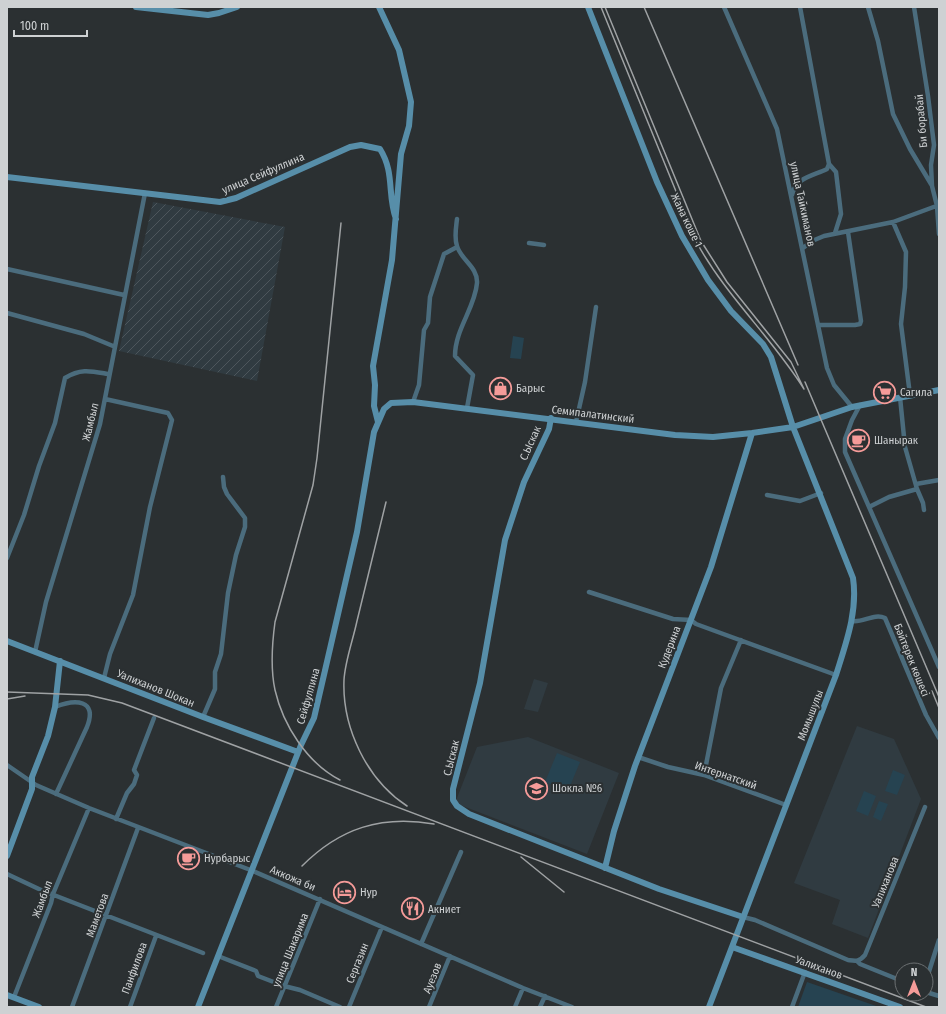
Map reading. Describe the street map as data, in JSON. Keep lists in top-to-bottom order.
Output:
{
  "streets": {
    "street": [
      "Би борабай",
      "улица Сейфуллина",
      "улица Тайкиманов",
      "Жана коше 1",
      "Семипалатинский",
      "Жамбыл",
      "С.Ыскак",
      "Кудерина",
      "Бәйтерек көшесі",
      "Уалиханов Шокан",
      "Сейфуллина",
      "Момышулы",
      "Интернатский",
      "Аккожа би",
      "Уалиханова",
      "Маметова",
      "улица Шакарима",
      "Сергазин",
      "Уалиханов",
      "Панфилова",
      "Ауезов"
    ]
  },
  "crossings": [
    ["улица Сейфуллина", "Жамбыл"],
    ["улица Сейфуллина", "Сейфуллина"],
    ["улица Тайкиманов", "Семипалатинский"],
    ["Жана коше 1", "Семипалатинский"],
    ["Жана коше 1", "Момышулы"],
    ["Семипалатинский", "С.Ыскак"],
    ["Семипалатинский", "Кудерина"],
    ["Семипалатинский", "Сейфуллина"],
    ["Семипалатинский", "Момышулы"],
    ["Жамбыл", "Уалиханов Шокан"],
    ["Жамбыл", "Аккожа би"],
    ["С.Ыскак", "Кудерина"],
    ["С.Ыскак", "Момышулы"],
    ["Кудерина", "Интернатский"],
    ["Бәйтерек көшесі", "Момышулы"],
    ["Уалиханов Шокан", "Сейфуллина"],
    ["Сейфуллина", "Аккожа би"],
    ["Момышулы", "Интернатский"],
    ["Момышулы", "Уалиханов"],
    ["Аккожа би", "Маметова"],
    ["Аккожа би", "улица Шакарима"],
    ["Аккожа би", "Сергазин"],
    ["Аккожа би", "Ауезов"]
  ],
  "places": {
    "shop": ["Барыс"],
    "supermarket": ["Сагила"],
    "cafe": ["Шанырак", "Нурбарыс"],
    "school or university": ["Шокла №6"],
    "hotel": ["Нур"],
    "restaurant": ["Акниет"]
  },
  "scale_bar": "100 m",
  "north": "top"
}
